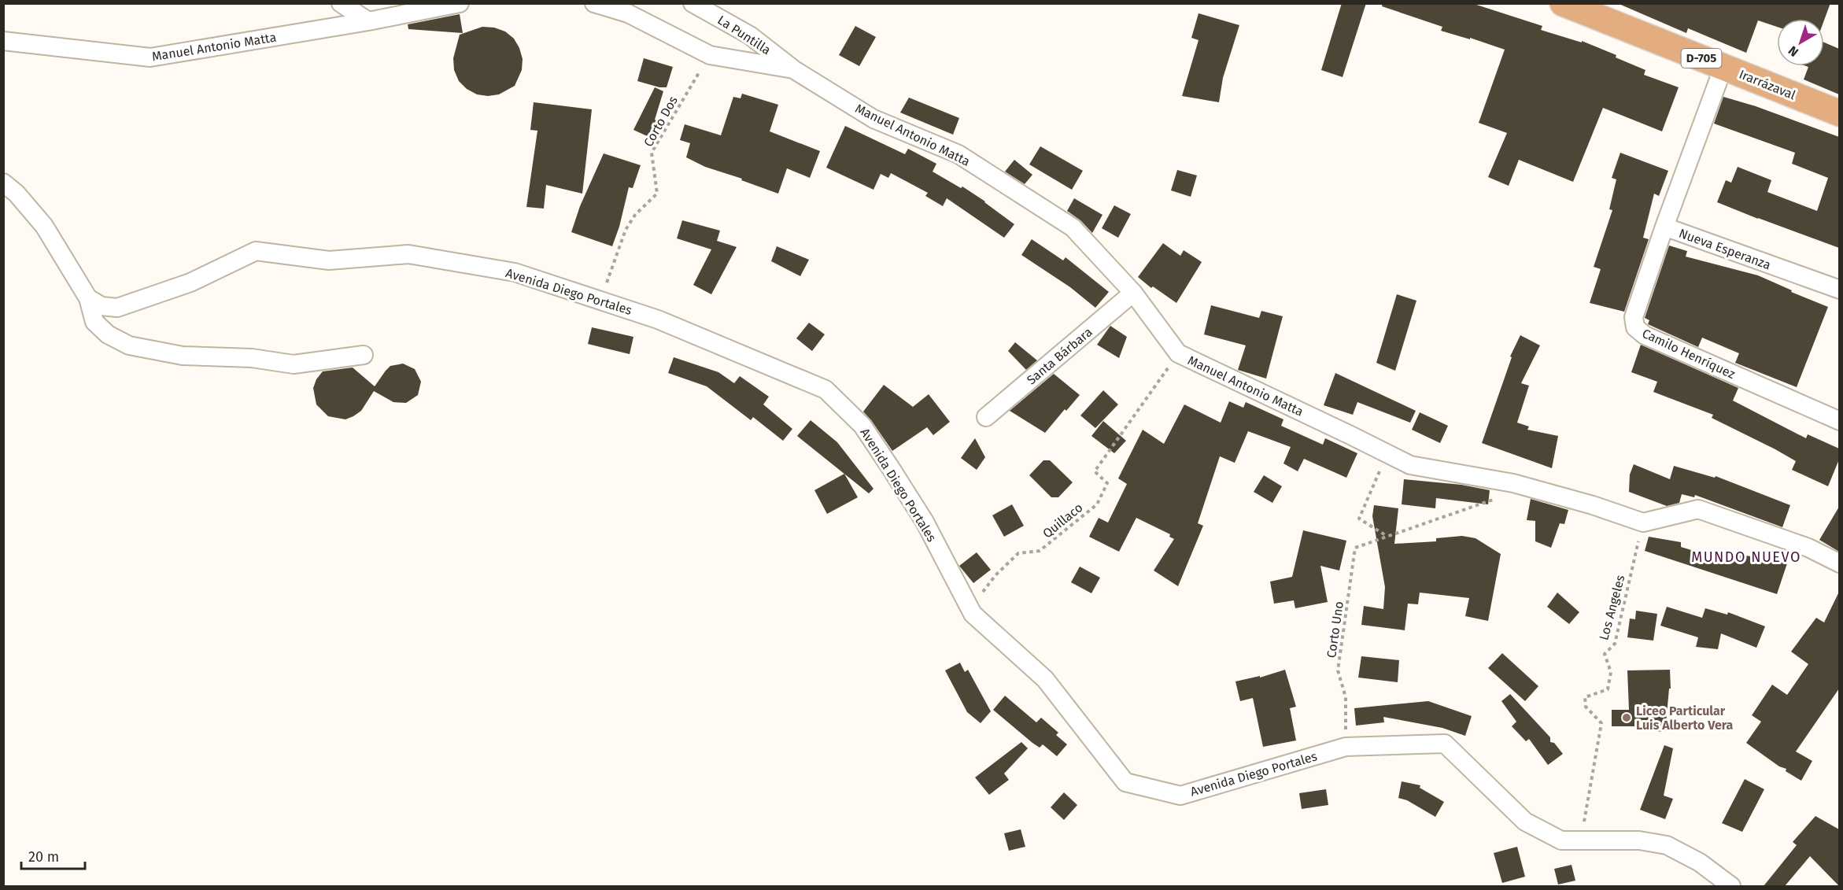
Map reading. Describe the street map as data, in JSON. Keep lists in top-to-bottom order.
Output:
{
  "streets": {
    "main road": ["D-705", "Irarrázaval"],
    "street": [
      "La Puntilla",
      "Manuel Antonio Matta",
      "Nueva Esperanza",
      "Avenida Diego Portales",
      "Camilo Henríquez",
      "Santa Bárbara"
    ],
    "path": [
      "Corto Dos",
      "Quillaco",
      "Los Angeles",
      "Corto Uno"
    ]
  },
  "crossings": [
    ["La Puntilla", "Manuel Antonio Matta"],
    ["Manuel Antonio Matta", "Corto Dos"],
    ["Manuel Antonio Matta", "Santa Bárbara"],
    ["Manuel Antonio Matta", "Quillaco"],
    ["Manuel Antonio Matta", "Los Angeles"],
    ["Manuel Antonio Matta", "Corto Uno"],
    ["Irarrázaval", "Nueva Esperanza"],
    ["Corto Dos", "Avenida Diego Portales"],
    ["Nueva Esperanza", "Camilo Henríquez"],
    ["Avenida Diego Portales", "Quillaco"],
    ["Avenida Diego Portales", "Los Angeles"],
    ["Avenida Diego Portales", "Corto Uno"]
  ],
  "districts": ["MUNDO NUEVO"],
  "places": ["Liceo Particular Luis Alberto Vera"],
  "scale_bar": "20 m",
  "north": "bottom left"
}
